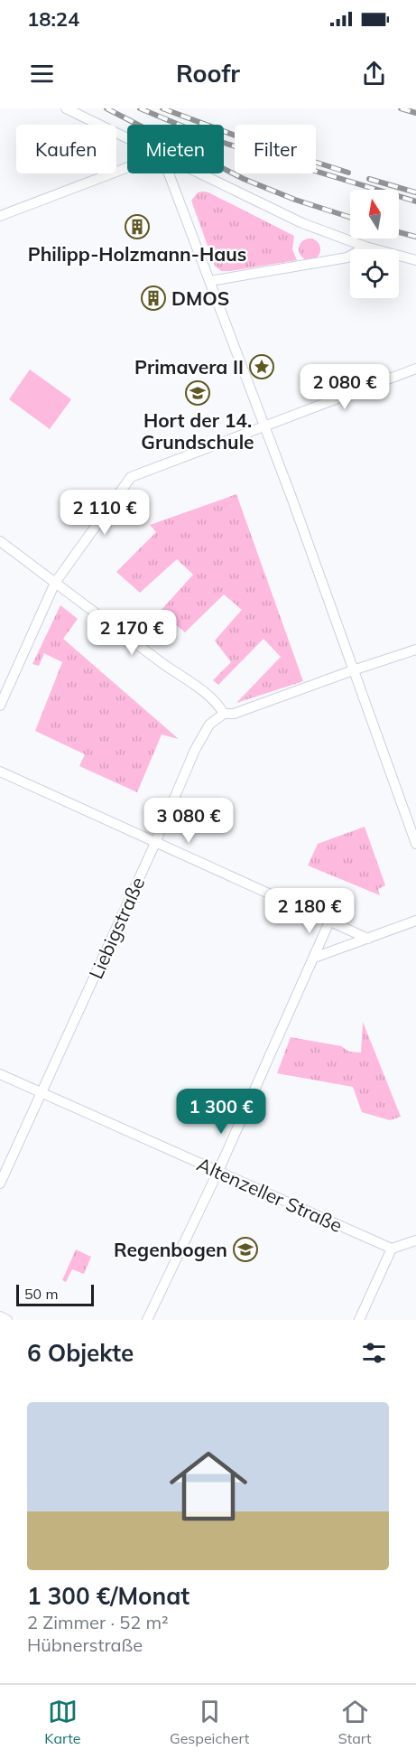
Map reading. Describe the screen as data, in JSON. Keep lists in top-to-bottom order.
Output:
{
  "streets": {
    "street": ["Liebigstraße", "Altenzeller Straße"]
  },
  "crossings": [
    ["Liebigstraße", "Altenzeller Straße"]
  ],
  "places": {
    "building": ["Philipp-Holzmann-Haus", "DMOS"],
    "place": ["Primavera II"],
    "school or university": ["Hort der 14. Grundschule", "Regenbogen"]
  },
  "scale_bar": "50 m",
  "north": "top",
  "page": {
    "status": "18:24",
    "header": "Roofr",
    "chip": ["Kaufen", "Mieten", "Filter"],
    "price": [
      "2 080 €",
      "2 110 €",
      "2 170 €",
      "3 080 €",
      "2 180 €",
      "1 300 €"
    ],
    "scale": "50 m",
    "heading": "6 Objekte",
    "list": [
      {
        "name": "1 300 €/Monat",
        "note": "2 Zimmer · 52 m² · Hübnerstraße"
      }
    ],
    "tabs": ["Karte", "Gespeichert", "Start"]
  }
}
